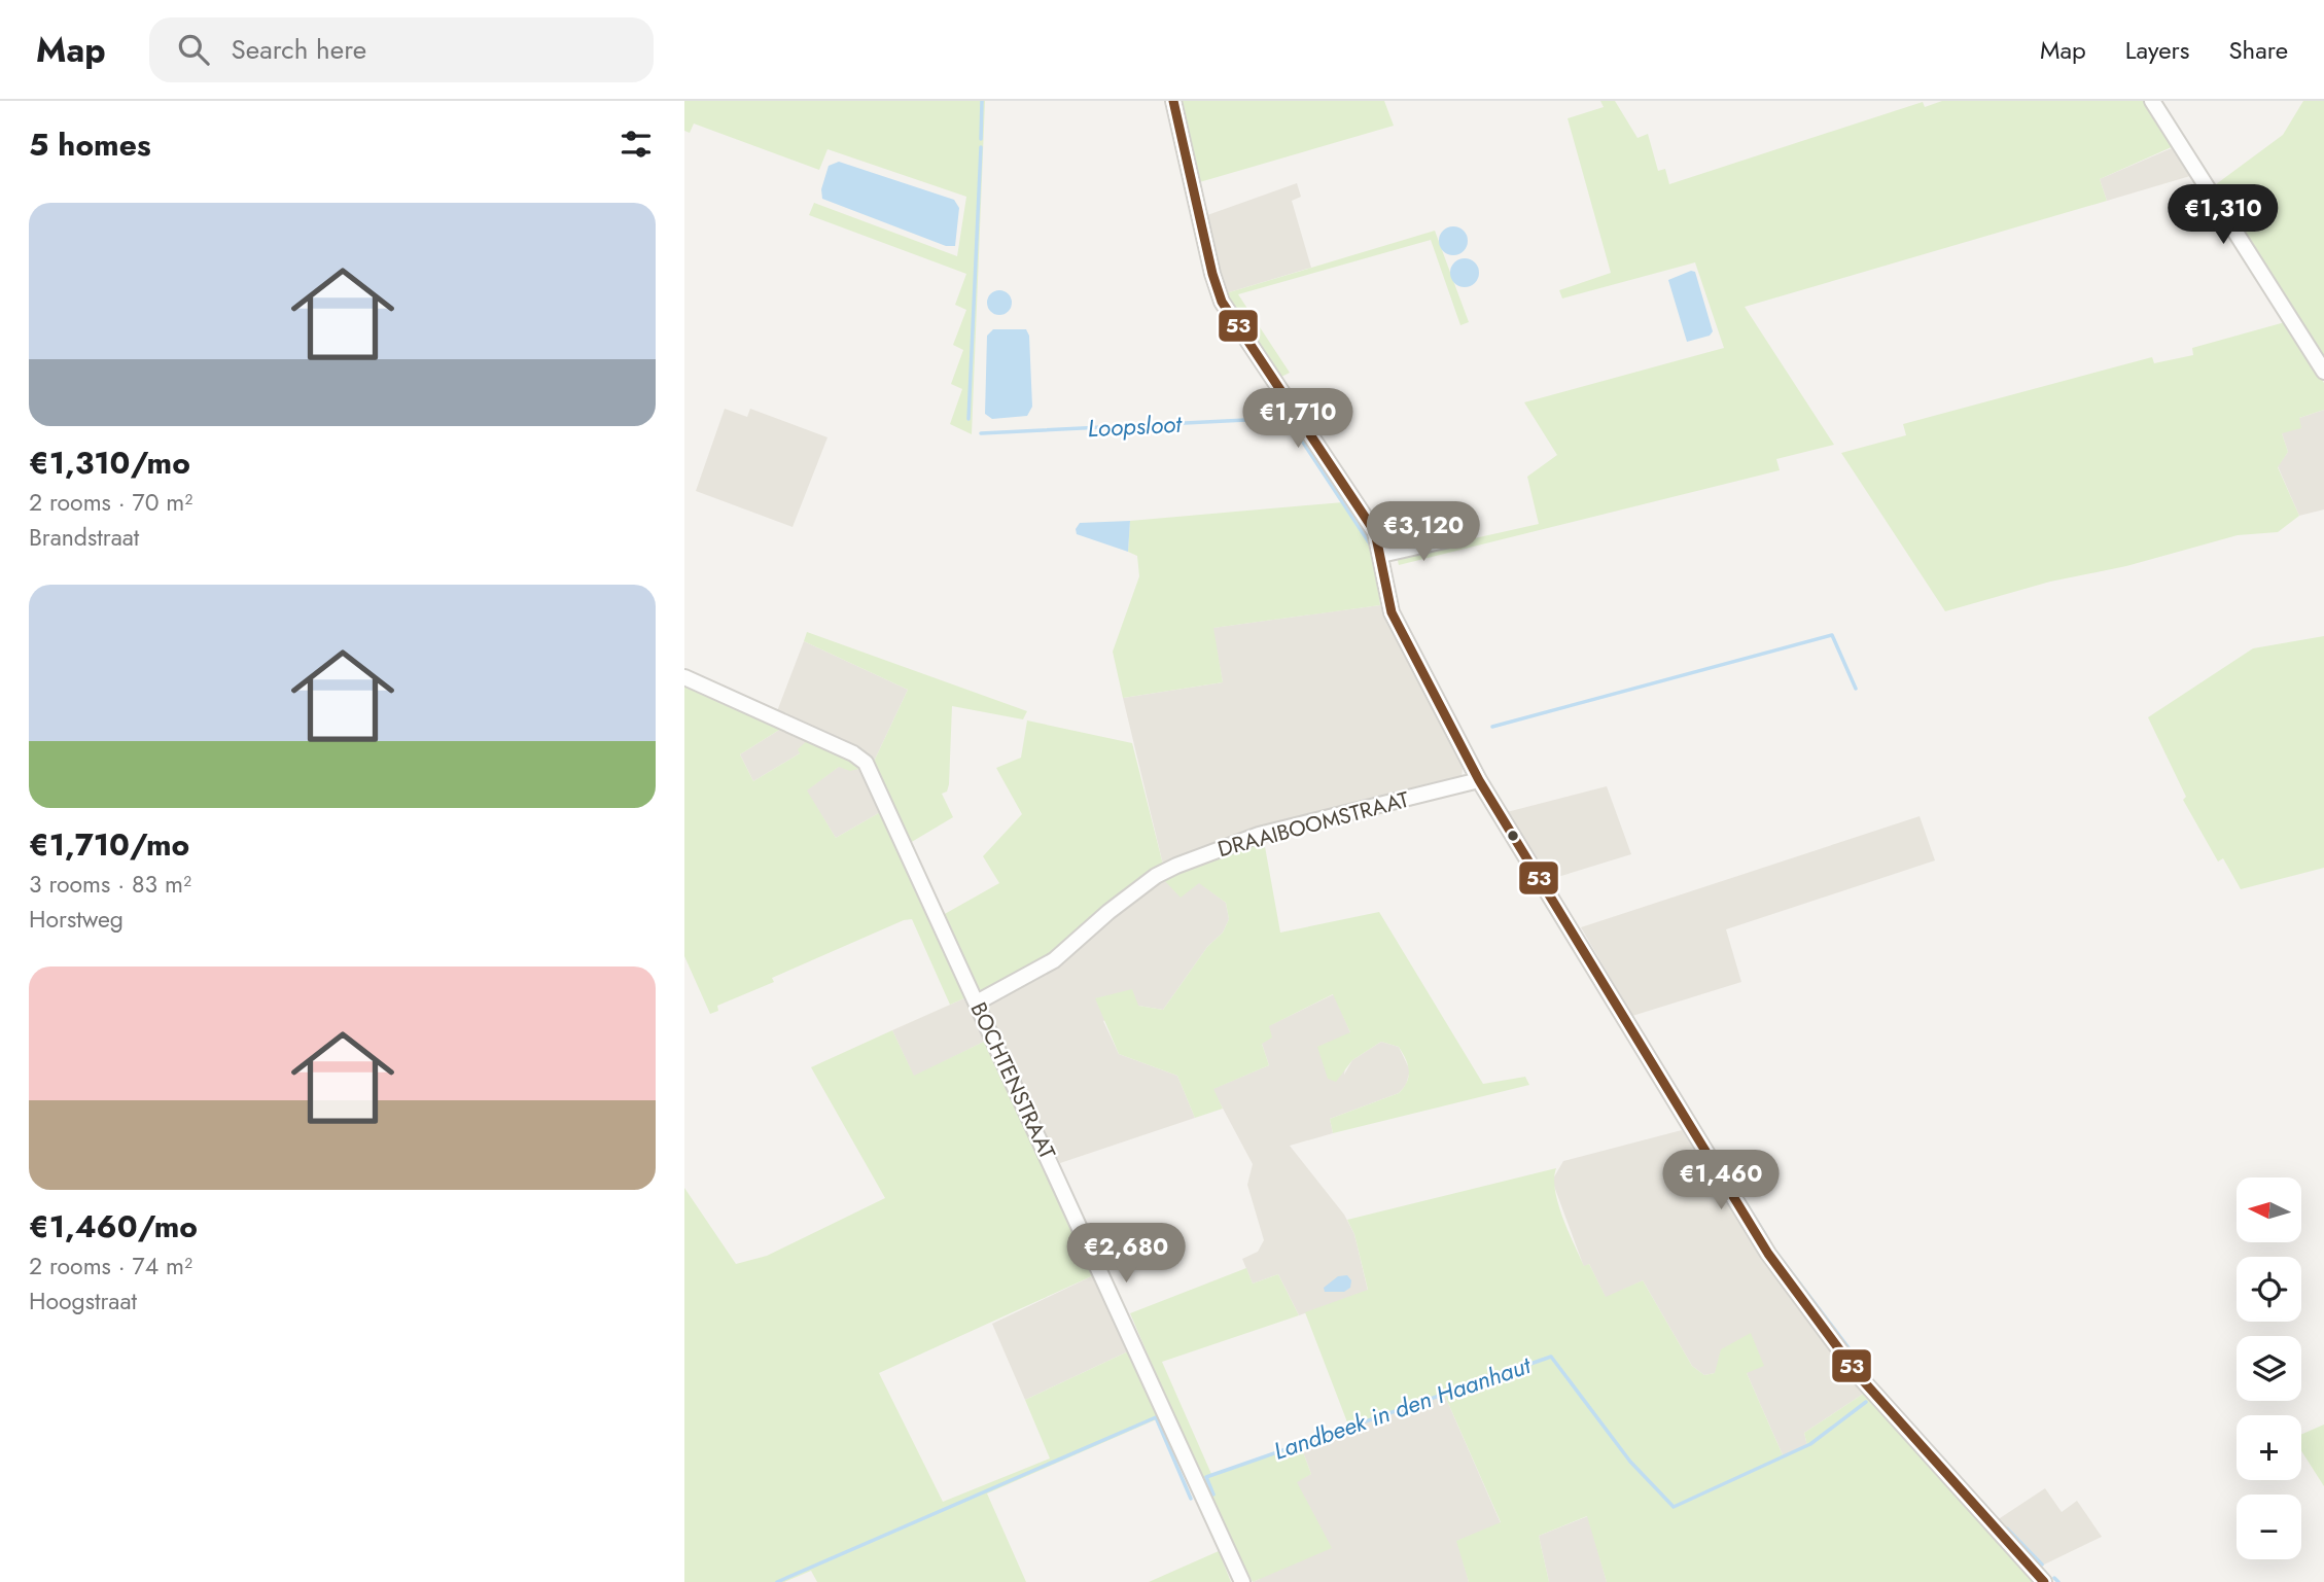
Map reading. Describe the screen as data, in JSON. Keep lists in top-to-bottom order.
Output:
{
  "streets": {
    "street": ["DRAAIBOOMSTRAAT", "BOCHTENSTRAAT"]
  },
  "crossings": [
    ["DRAAIBOOMSTRAAT", "BOCHTENSTRAAT"]
  ],
  "water": ["Loopsloot", "Landbeek in den Haanhaut"],
  "lines": ["transit line 53"],
  "north": "left",
  "page": {
    "header": "Map",
    "search": "Search here",
    "nav": ["Map", "Layers", "Share"],
    "heading": "5 homes",
    "price": [
      "€1,310",
      "€1,710",
      "€3,120",
      "€1,460",
      "€2,680"
    ],
    "list": [
      {
        "name": "€1,310/mo",
        "note": "2 rooms · 70 m² · Brandstraat"
      },
      {
        "name": "€1,710/mo",
        "note": "3 rooms · 83 m² · Horstweg"
      },
      {
        "name": "€1,460/mo",
        "note": "2 rooms · 74 m² · Hoogstraat"
      }
    ],
    "map_buttons": ["+", "−"]
  }
}
